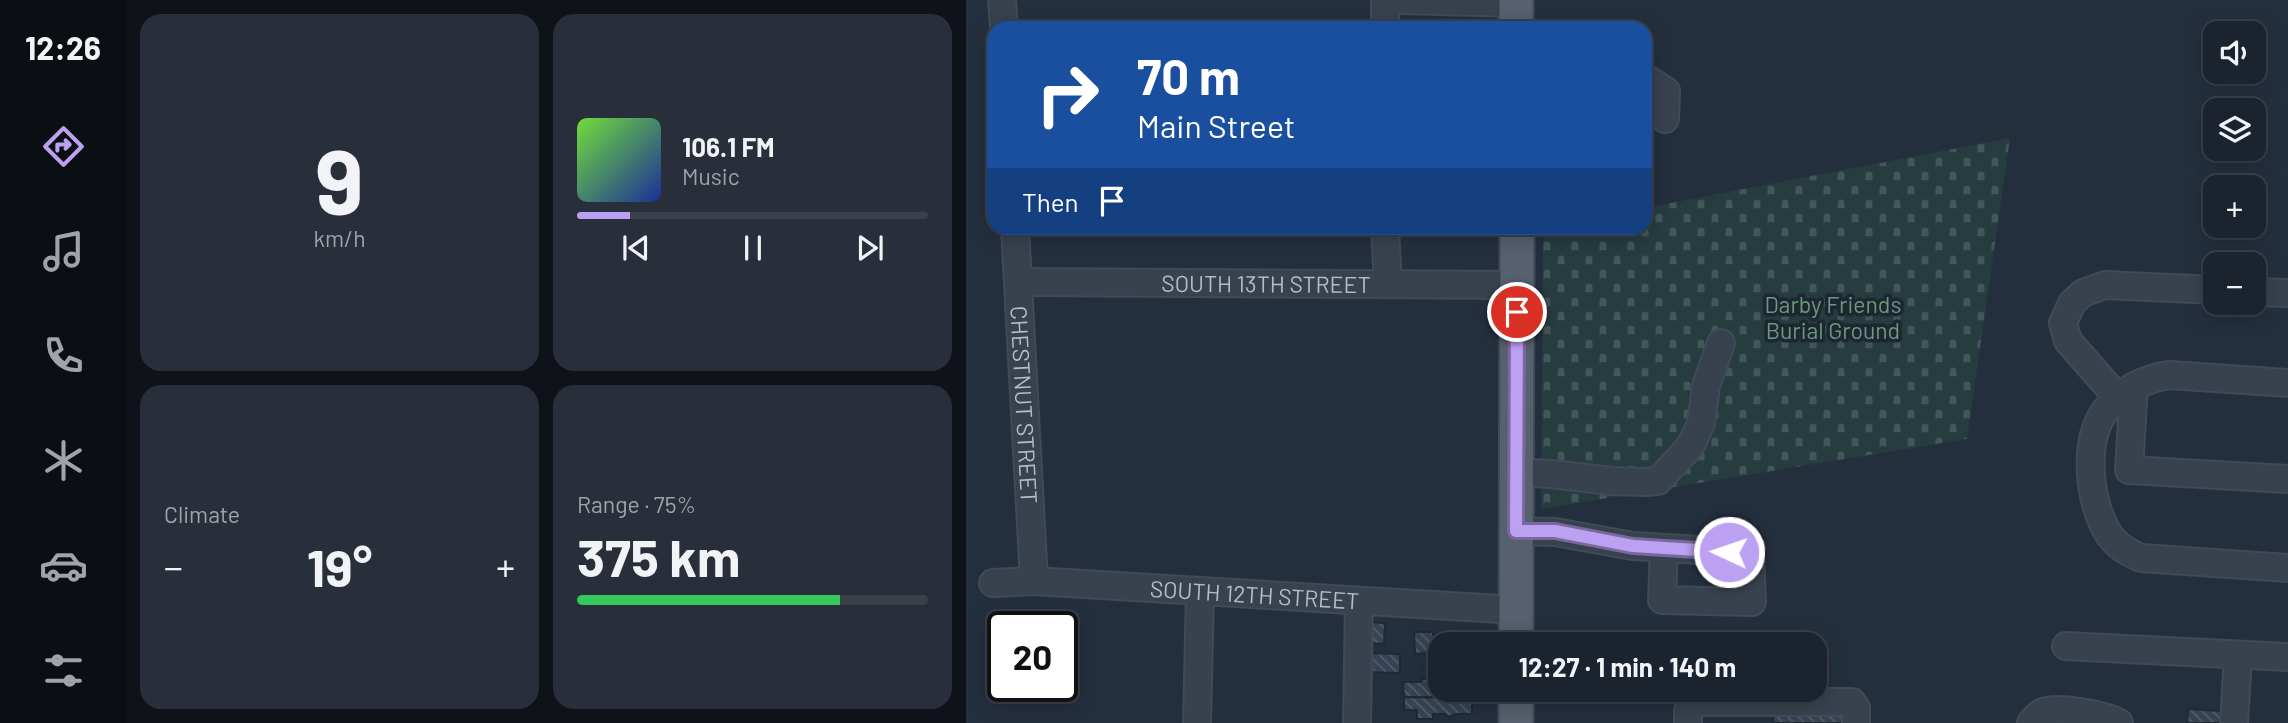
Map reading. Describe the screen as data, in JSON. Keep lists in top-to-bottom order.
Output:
{
  "streets": {
    "street": ["SOUTH 13TH STREET", "CHESTNUT STREET", "SOUTH 12TH STREET"]
  },
  "crossings": [
    ["SOUTH 13TH STREET", "CHESTNUT STREET"],
    ["CHESTNUT STREET", "SOUTH 12TH STREET"]
  ],
  "parks": ["Darby Friends Burial Ground"],
  "page": {
    "tabs": "12:26",
    "tile": [
      ["9", "km/h"],
      "Climate",
      ["Range · 75%", "375 km"]
    ],
    "map_buttons": ["+", "−"],
    "turn": ["70 m", "Main Street"],
    "song": ["106.1 FM", "Music"],
    "then": "Then",
    "heat": ["−", "19°", "+"],
    "limit": "20",
    "trip": "12:27 · 1 min · 140 m"
  }
}
